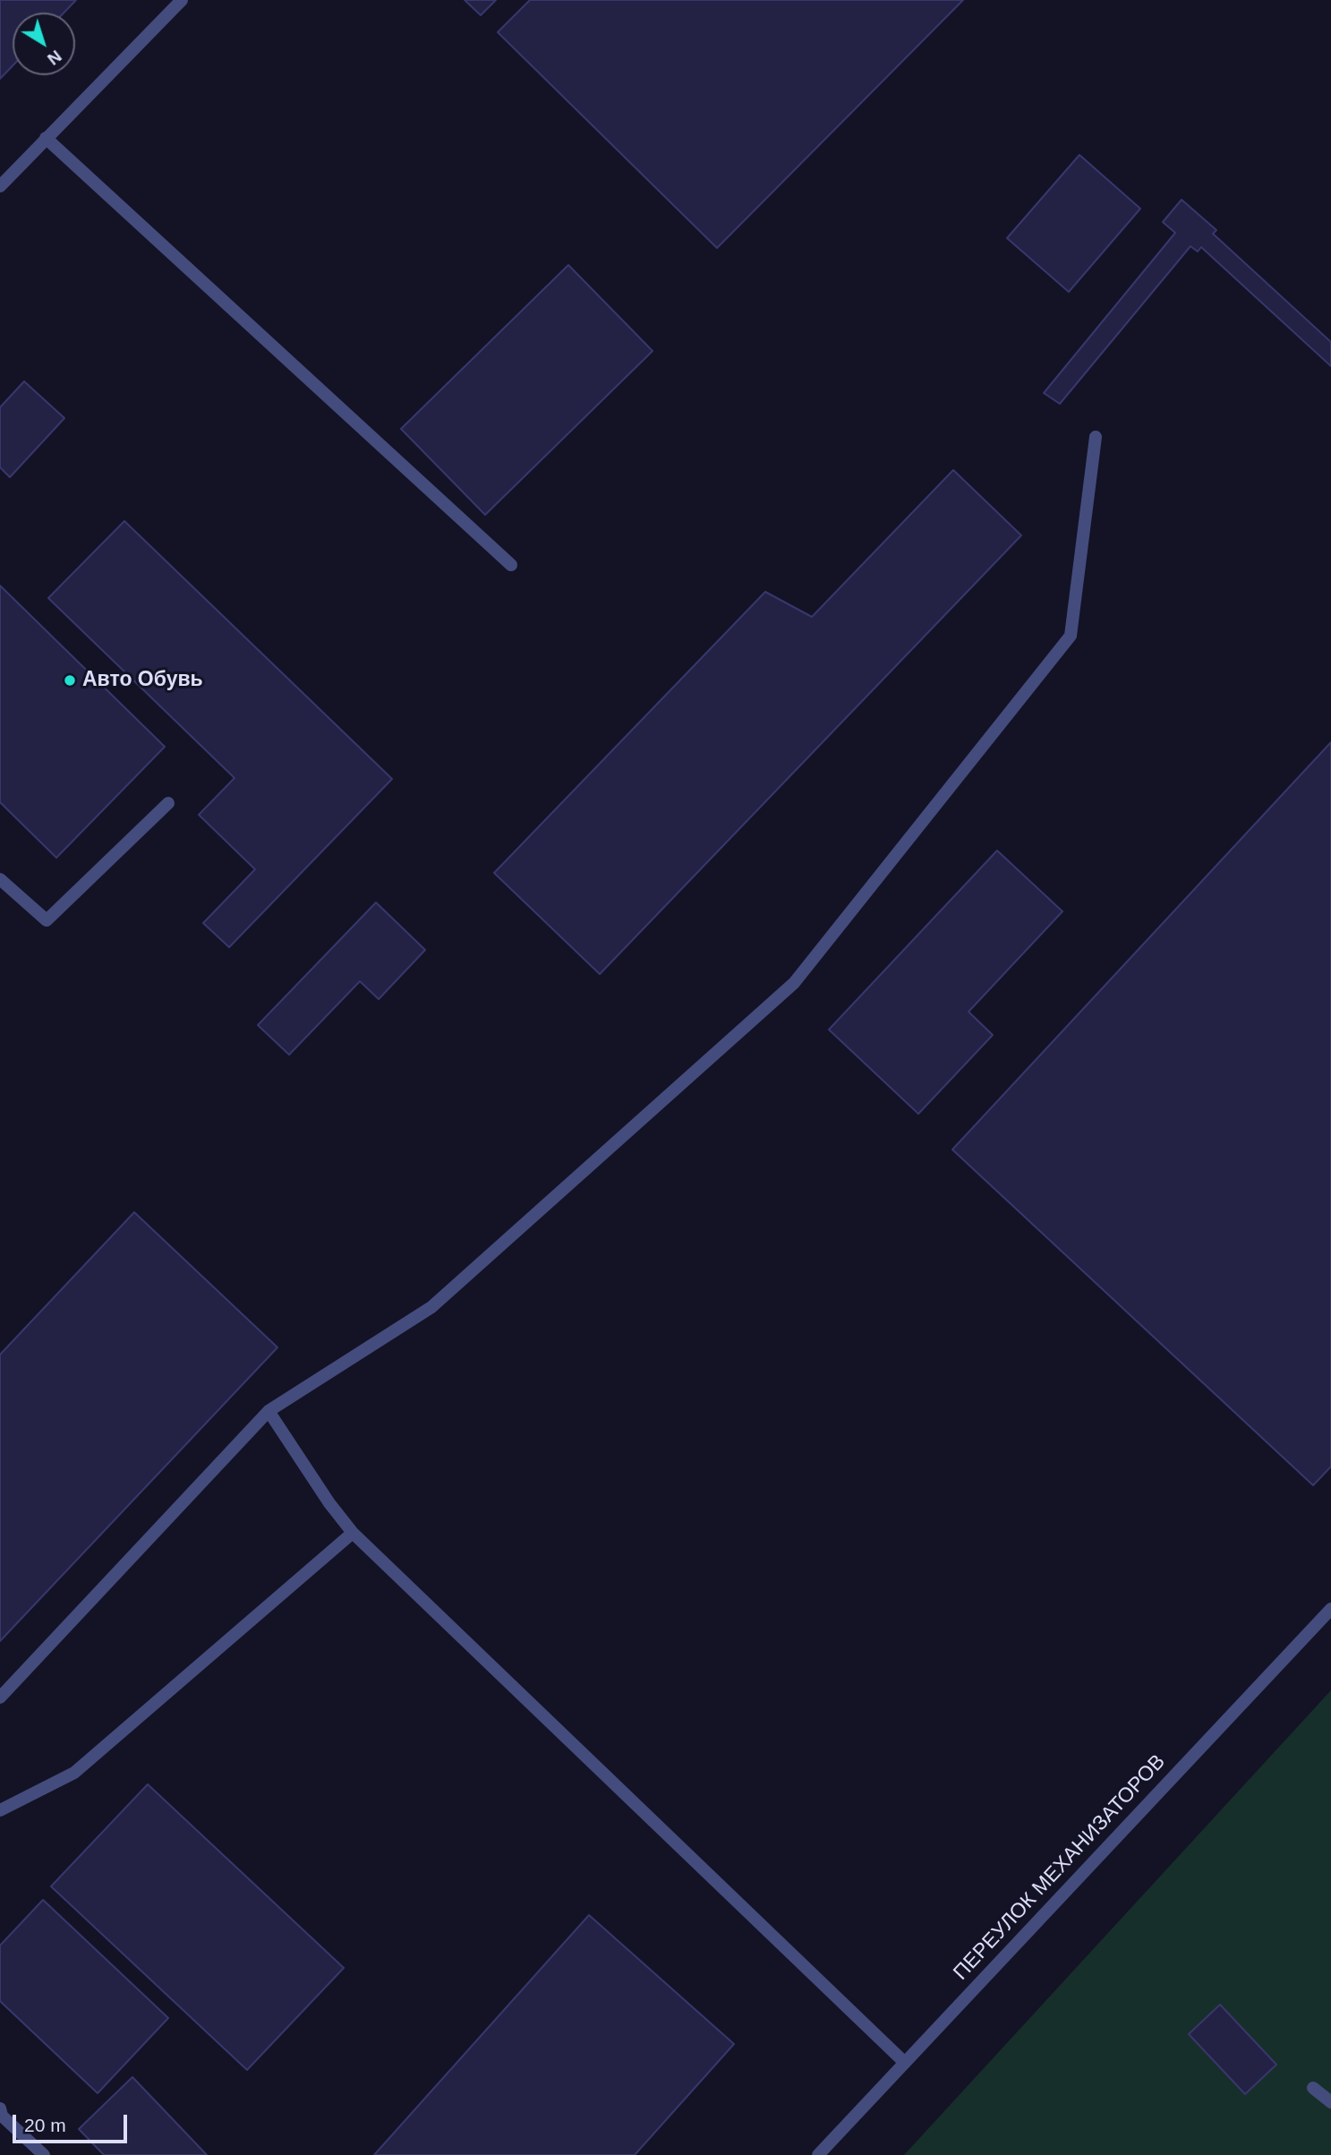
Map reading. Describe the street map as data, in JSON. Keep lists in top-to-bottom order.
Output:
{
  "streets": {
    "street": ["ПЕРЕУЛОК МЕХАНИЗАТОРОВ"]
  },
  "places": ["Авто Обувь"],
  "scale_bar": "20 m",
  "north": "bottom right"
}
